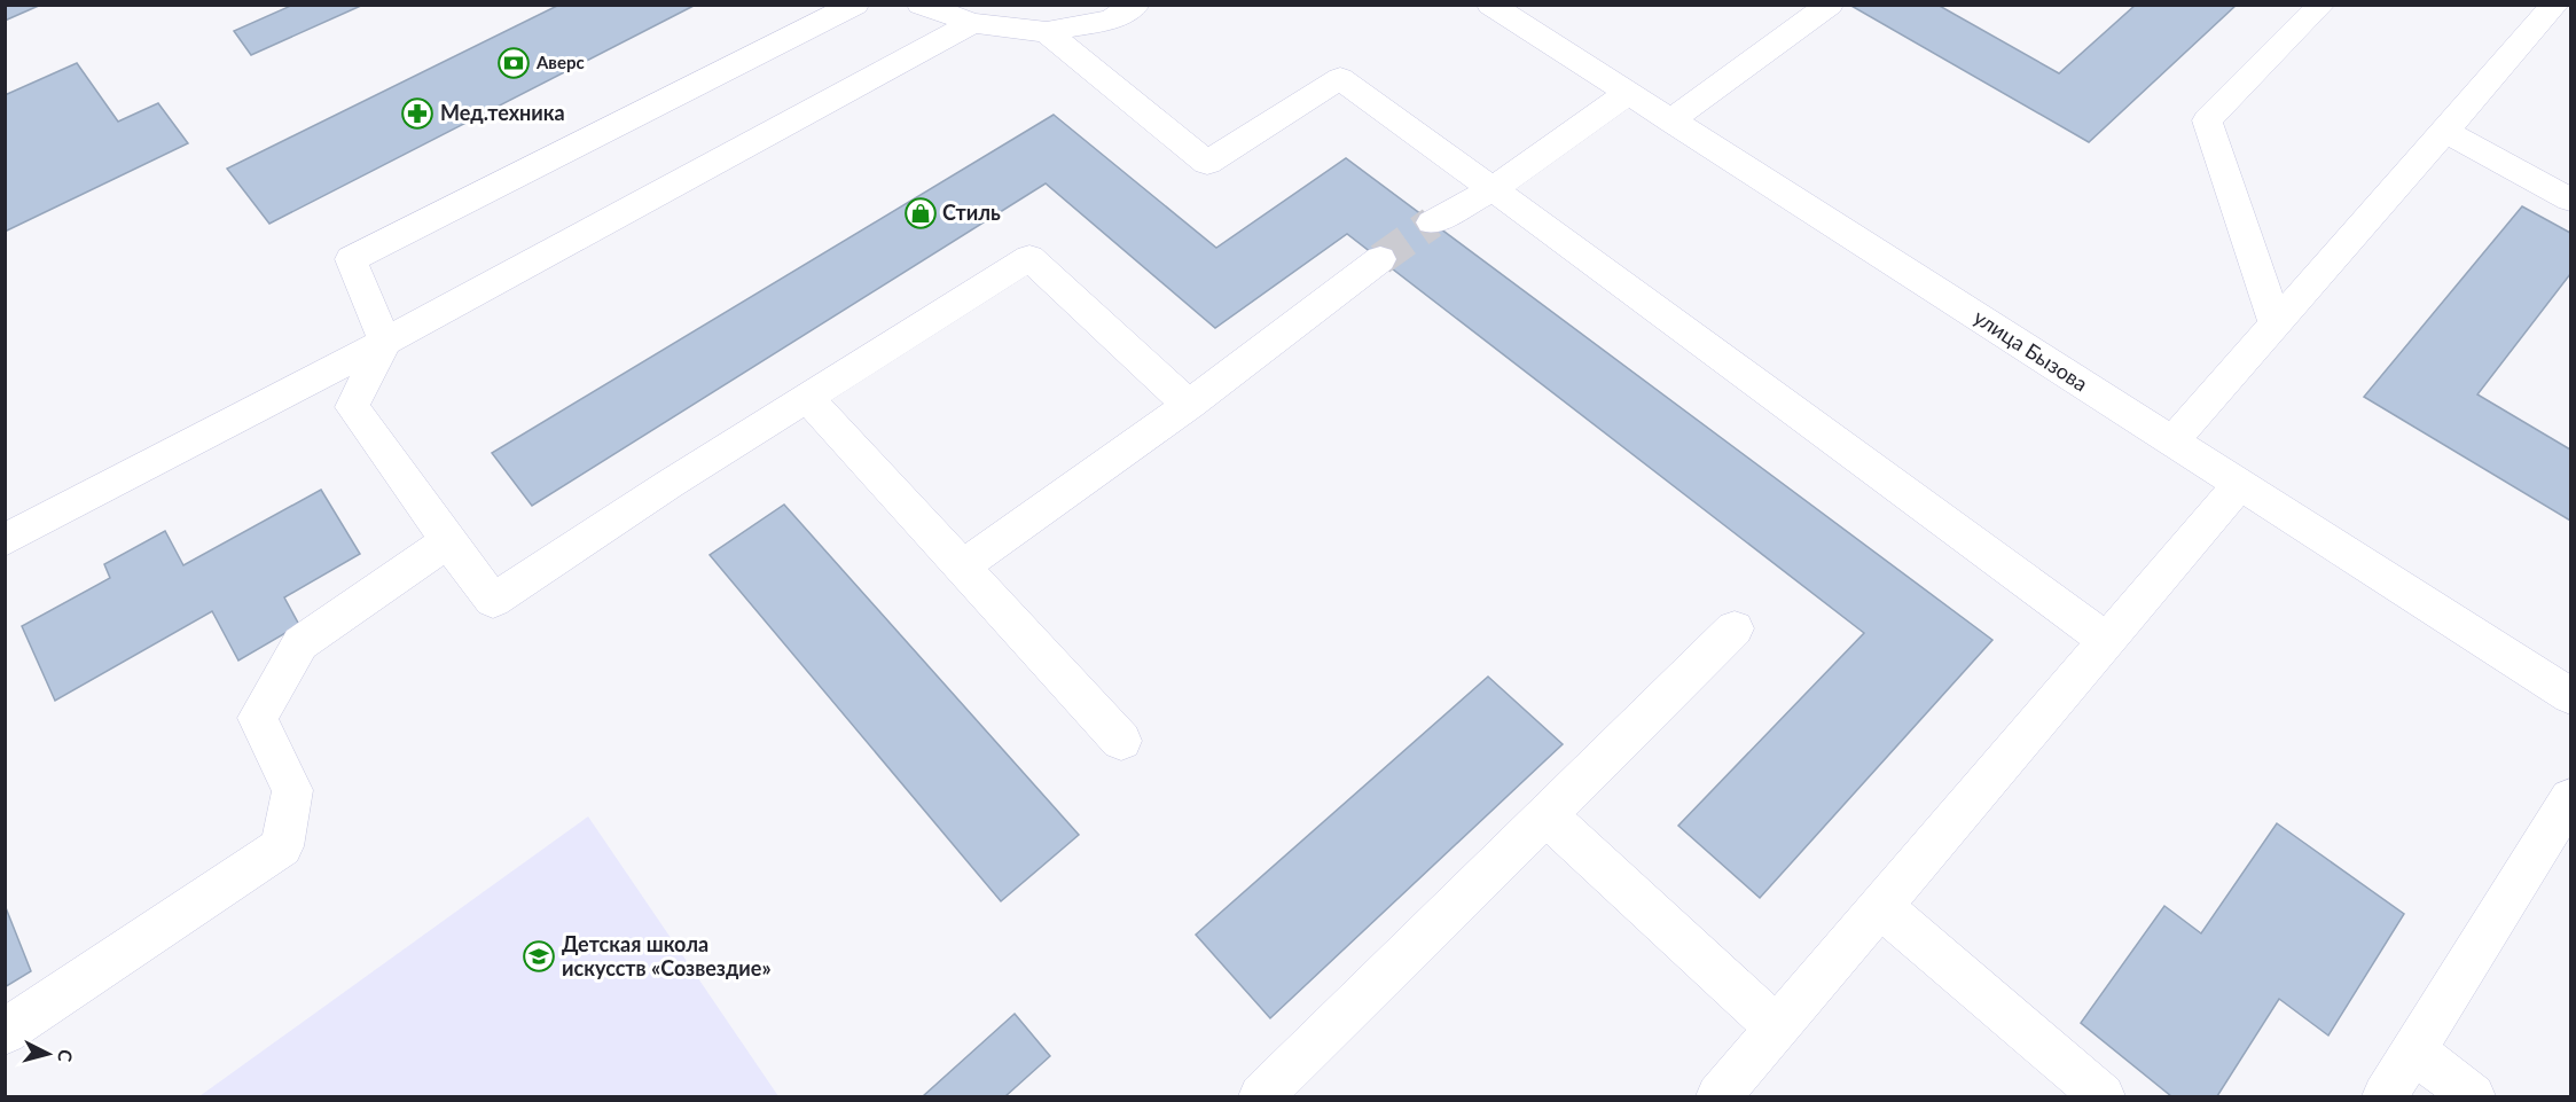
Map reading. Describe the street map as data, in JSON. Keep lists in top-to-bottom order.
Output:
{
  "streets": {
    "street": ["улица Бызова"]
  },
  "places": {
    "bank": ["Аверс"],
    "pharmacy": ["Мед.техника"],
    "shop": ["Стиль"],
    "school or university": ["Детская школа искусств «Созвездие»"]
  },
  "north": "right"
}
